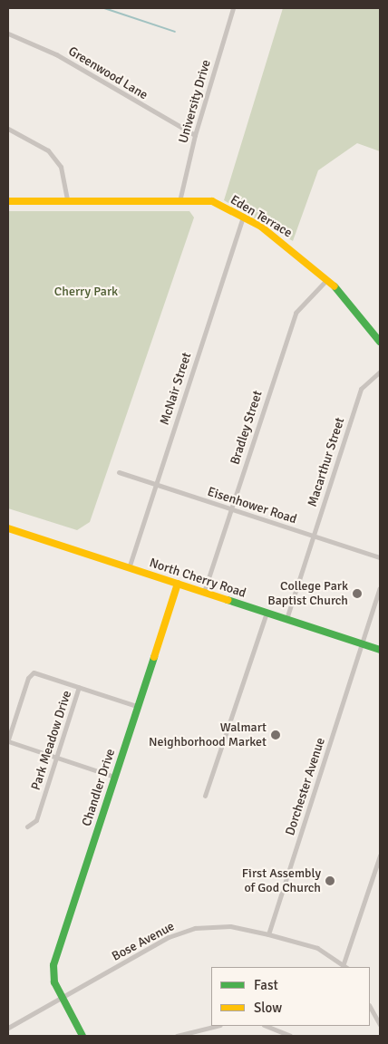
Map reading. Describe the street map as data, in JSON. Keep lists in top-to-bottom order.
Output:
{
  "streets": {
    "street": [
      "Greenwood Lane",
      "University Drive",
      "Eden Terrace",
      "McNair Street",
      "Bradley Street",
      "Macarthur Street",
      "Eisenhower Road",
      "North Cherry Road",
      "Park Meadow Drive",
      "Dorchester Avenue",
      "Chandler Drive",
      "Bose Avenue"
    ]
  },
  "crossings": [
    ["Greenwood Lane", "University Drive"],
    ["University Drive", "Eden Terrace"],
    ["Eden Terrace", "McNair Street"],
    ["Eden Terrace", "Bradley Street"],
    ["McNair Street", "Eisenhower Road"],
    ["McNair Street", "North Cherry Road"],
    ["Bradley Street", "Eisenhower Road"],
    ["Bradley Street", "North Cherry Road"],
    ["Macarthur Street", "Eisenhower Road"],
    ["Macarthur Street", "North Cherry Road"],
    ["North Cherry Road", "Dorchester Avenue"],
    ["North Cherry Road", "Chandler Drive"],
    ["Park Meadow Drive", "Chandler Drive"],
    ["Dorchester Avenue", "Bose Avenue"],
    ["Chandler Drive", "Bose Avenue"]
  ],
  "parks": ["Cherry Park"],
  "places": ["College Park Baptist Church", "Walmart Neighborhood Market", "First Assembly of God Church"],
  "legend": ["Fast", "Slow"]
}
